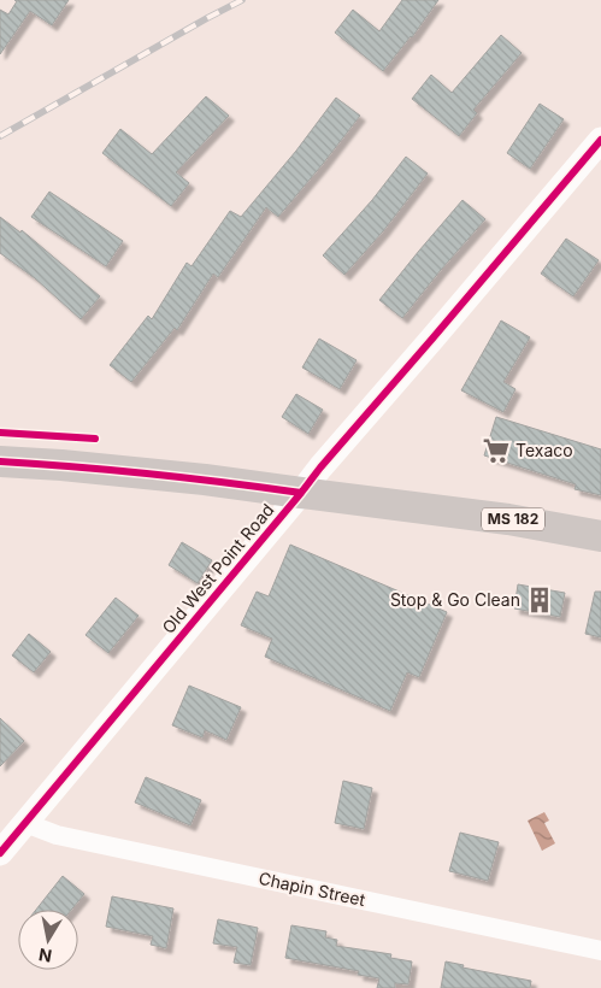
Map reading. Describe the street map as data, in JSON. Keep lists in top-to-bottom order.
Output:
{
  "streets": {
    "main road": ["MS 182"],
    "street": ["Old West Point Road", "Chapin Street"]
  },
  "crossings": [
    ["MS 182", "Old West Point Road"],
    ["Old West Point Road", "Chapin Street"]
  ],
  "places": {
    "supermarket": ["Texaco"],
    "building": ["Stop & Go Clean"]
  },
  "north": "bottom"
}
